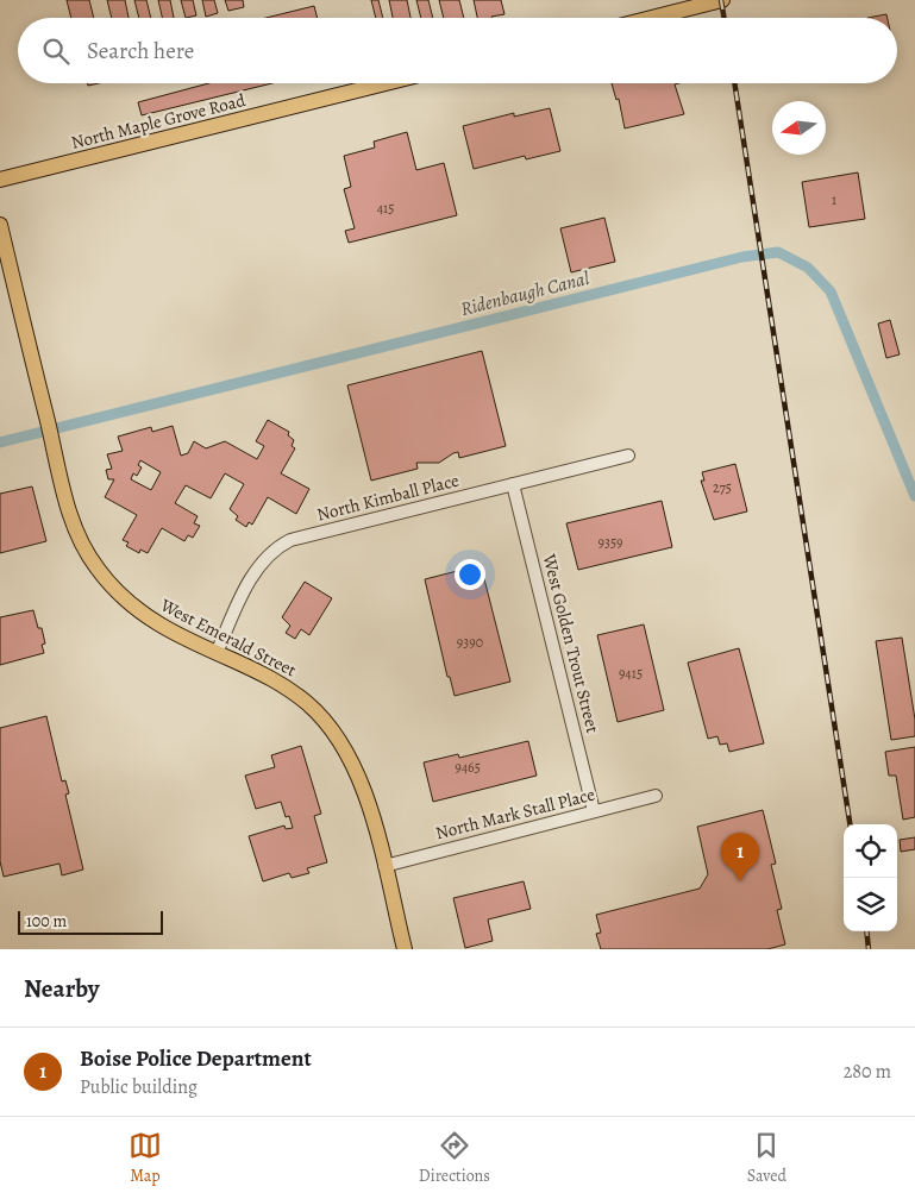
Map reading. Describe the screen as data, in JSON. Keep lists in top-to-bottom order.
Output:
{
  "streets": {
    "main road": ["North Maple Grove Road", "West Emerald Street"],
    "street": ["North Kimball Place", "West Golden Trout Street", "North Mark Stall Place"]
  },
  "crossings": [
    ["North Kimball Place", "West Emerald Street"],
    ["North Kimball Place", "West Golden Trout Street"],
    ["West Emerald Street", "North Mark Stall Place"],
    ["West Golden Trout Street", "North Mark Stall Place"]
  ],
  "water": ["Ridenbaugh Canal"],
  "house_numbers": [
    "1",
    "415",
    "275",
    "9359",
    "9390",
    "9415",
    "9465"
  ],
  "scale_bar": "100 m",
  "north": "left",
  "page": {
    "search": "Search here",
    "pins": "1",
    "scale": "100 m",
    "heading": "Nearby",
    "list": [
      {
        "mark": "1",
        "name": "Boise Police Department",
        "note": "Public building",
        "value": "280 m"
      }
    ],
    "nav": ["Map", "Directions", "Saved"]
  }
}
